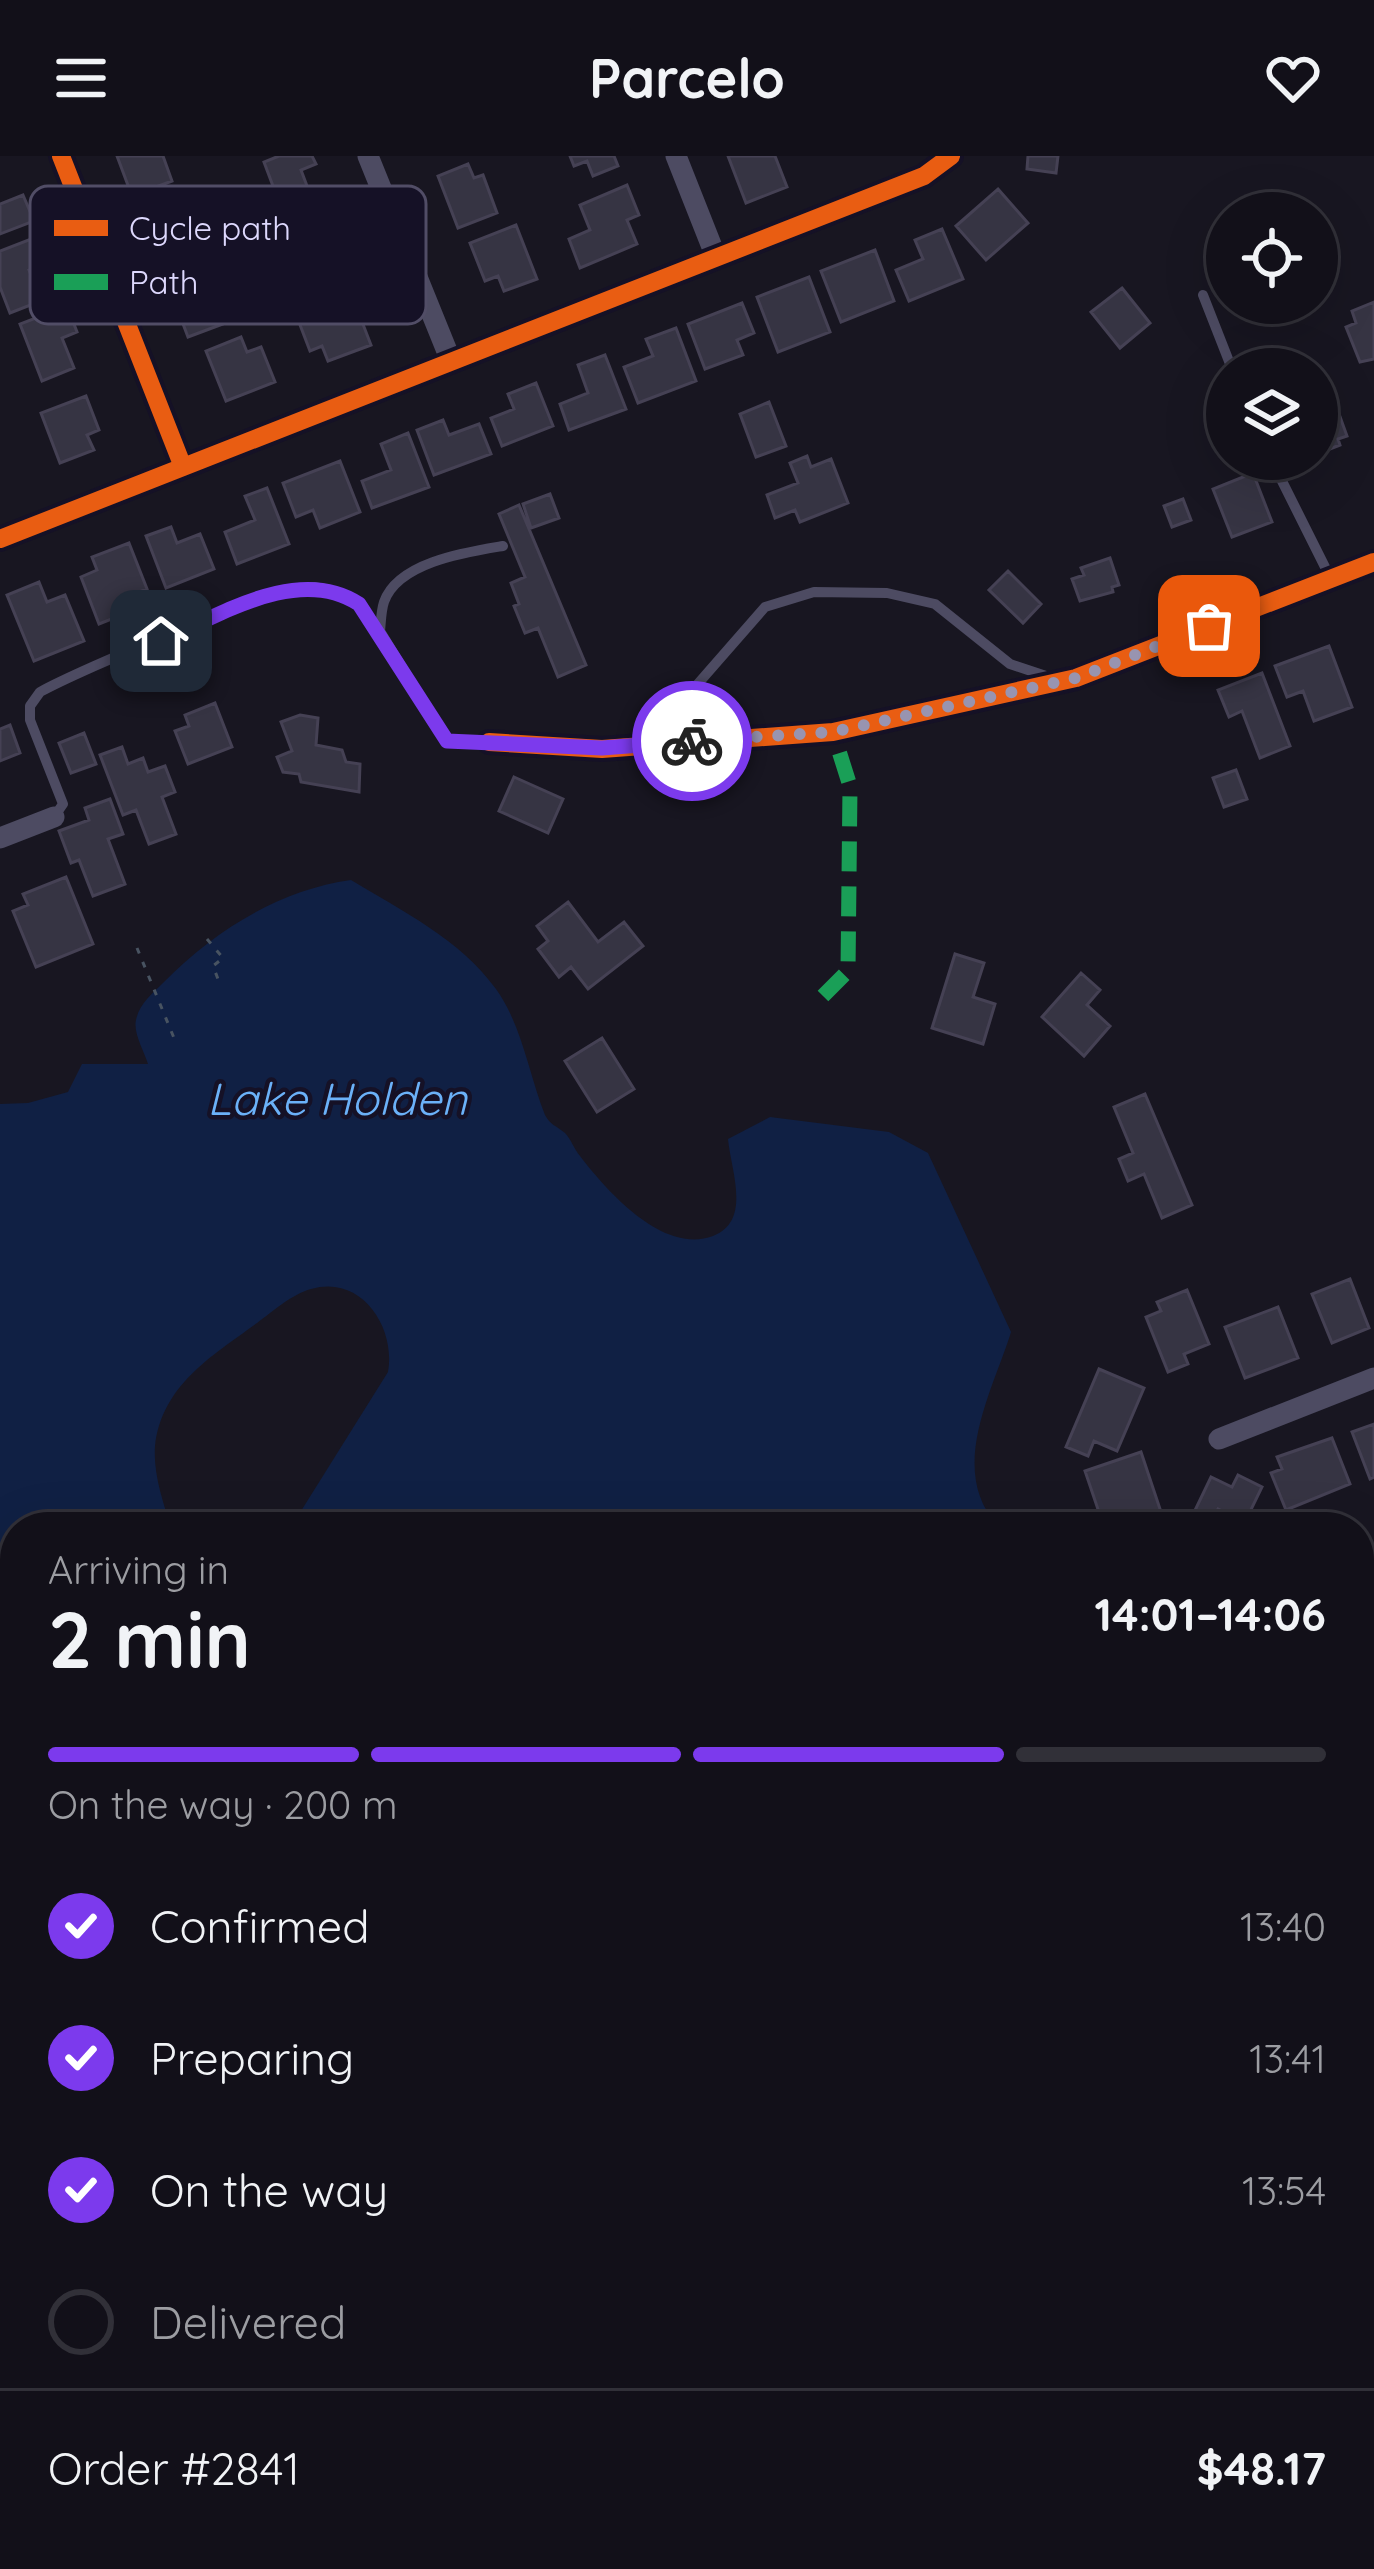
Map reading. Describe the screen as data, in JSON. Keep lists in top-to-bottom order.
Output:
{
  "water": ["Lake Holden"],
  "legend": ["Cycle path", "Path"],
  "page": {
    "header": "Parcelo",
    "heading": ["2 min", "Arriving in", "14:01–14:06"],
    "panel": ["Order #2841", "$48.17"],
    "bar": "On the way · 200 m",
    "list": [
      ["Confirmed", "13:40"],
      ["Preparing", "13:41"],
      ["On the way", "13:54"],
      "Delivered"
    ]
  }
}
